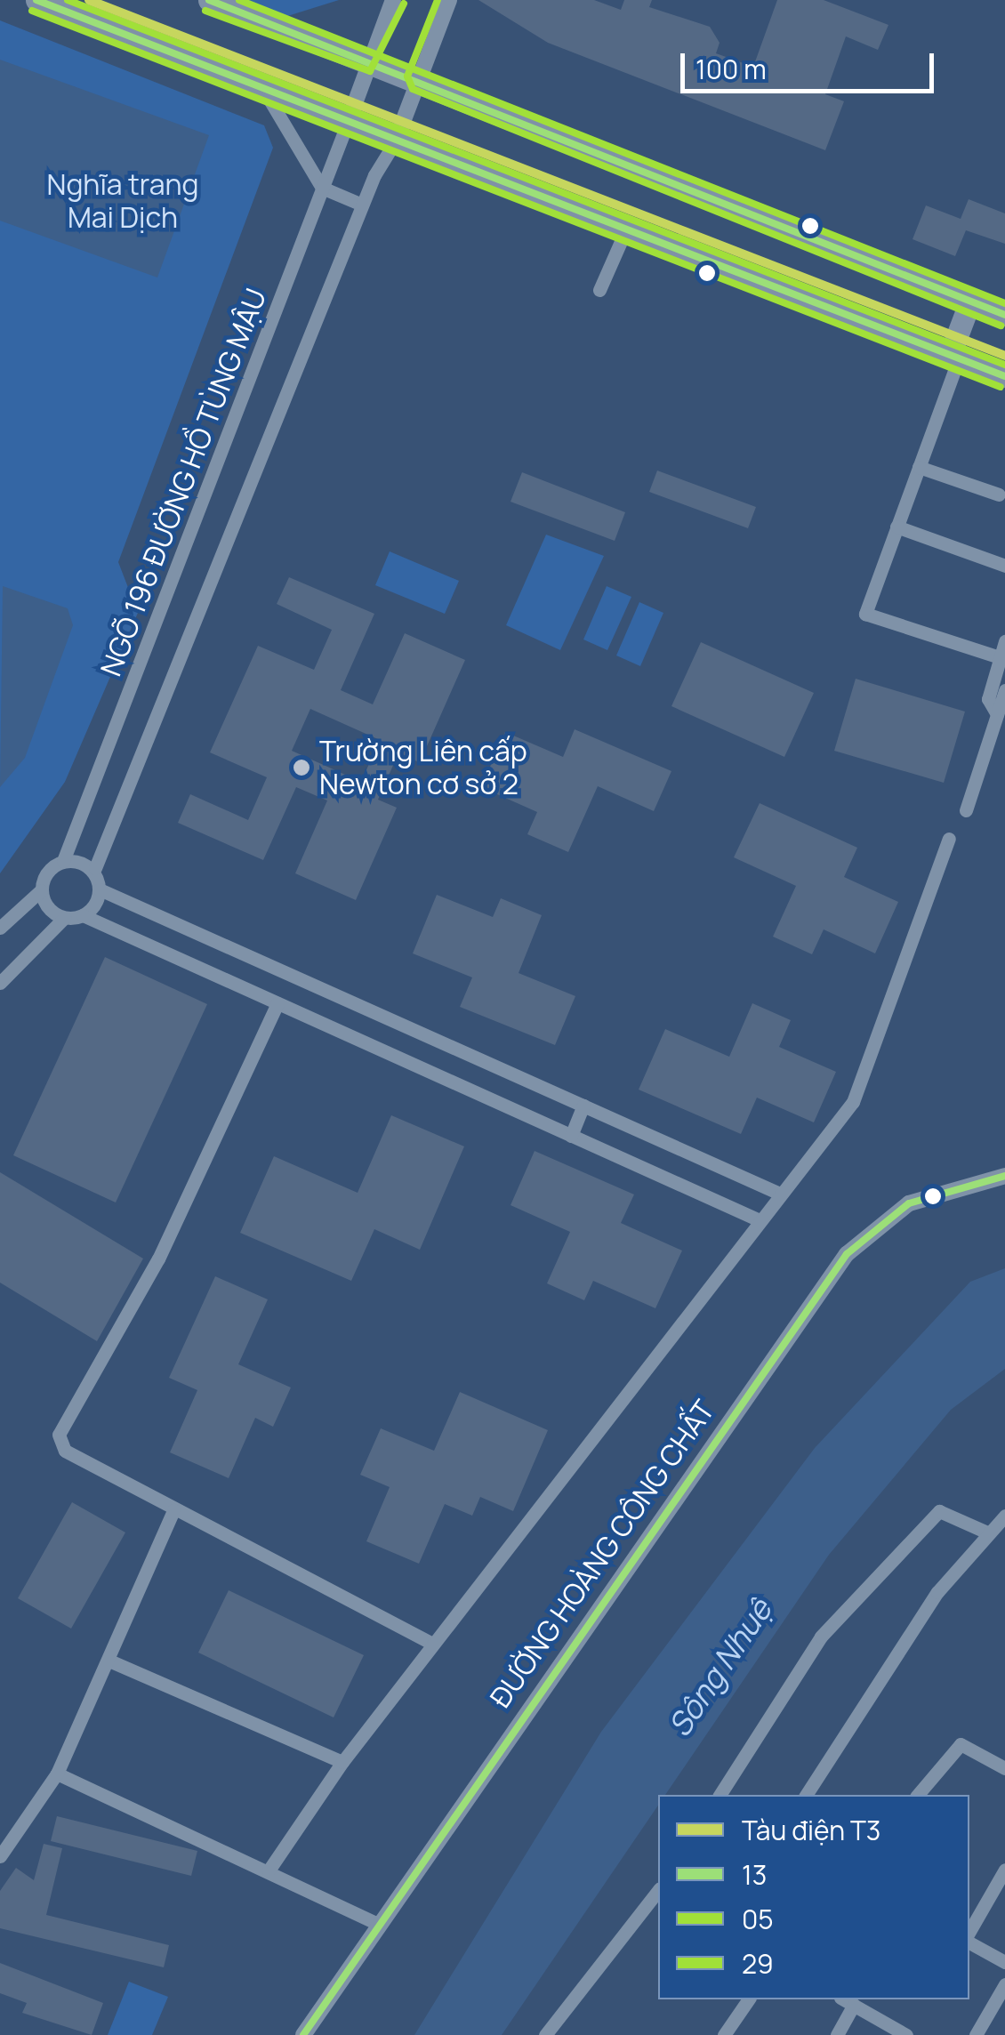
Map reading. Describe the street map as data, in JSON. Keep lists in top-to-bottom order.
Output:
{
  "streets": {
    "street": ["NGÕ 196 ĐƯỜNG HỒ TÙNG MẬU", "ĐƯỜNG HOÀNG CÔNG CHẤT"]
  },
  "water": ["Sông Nhuệ"],
  "parks": ["Nghĩa trang Mai Dịch"],
  "places": ["Trường Liên cấp Newton cơ sở 2"],
  "lines": [
    "metro line T3",
    "transit line 13",
    "transit line 05",
    "transit line 29"
  ],
  "legend": [
    "Tàu điện T3",
    "13",
    "05",
    "29"
  ],
  "scale_bar": "100 m"
}
